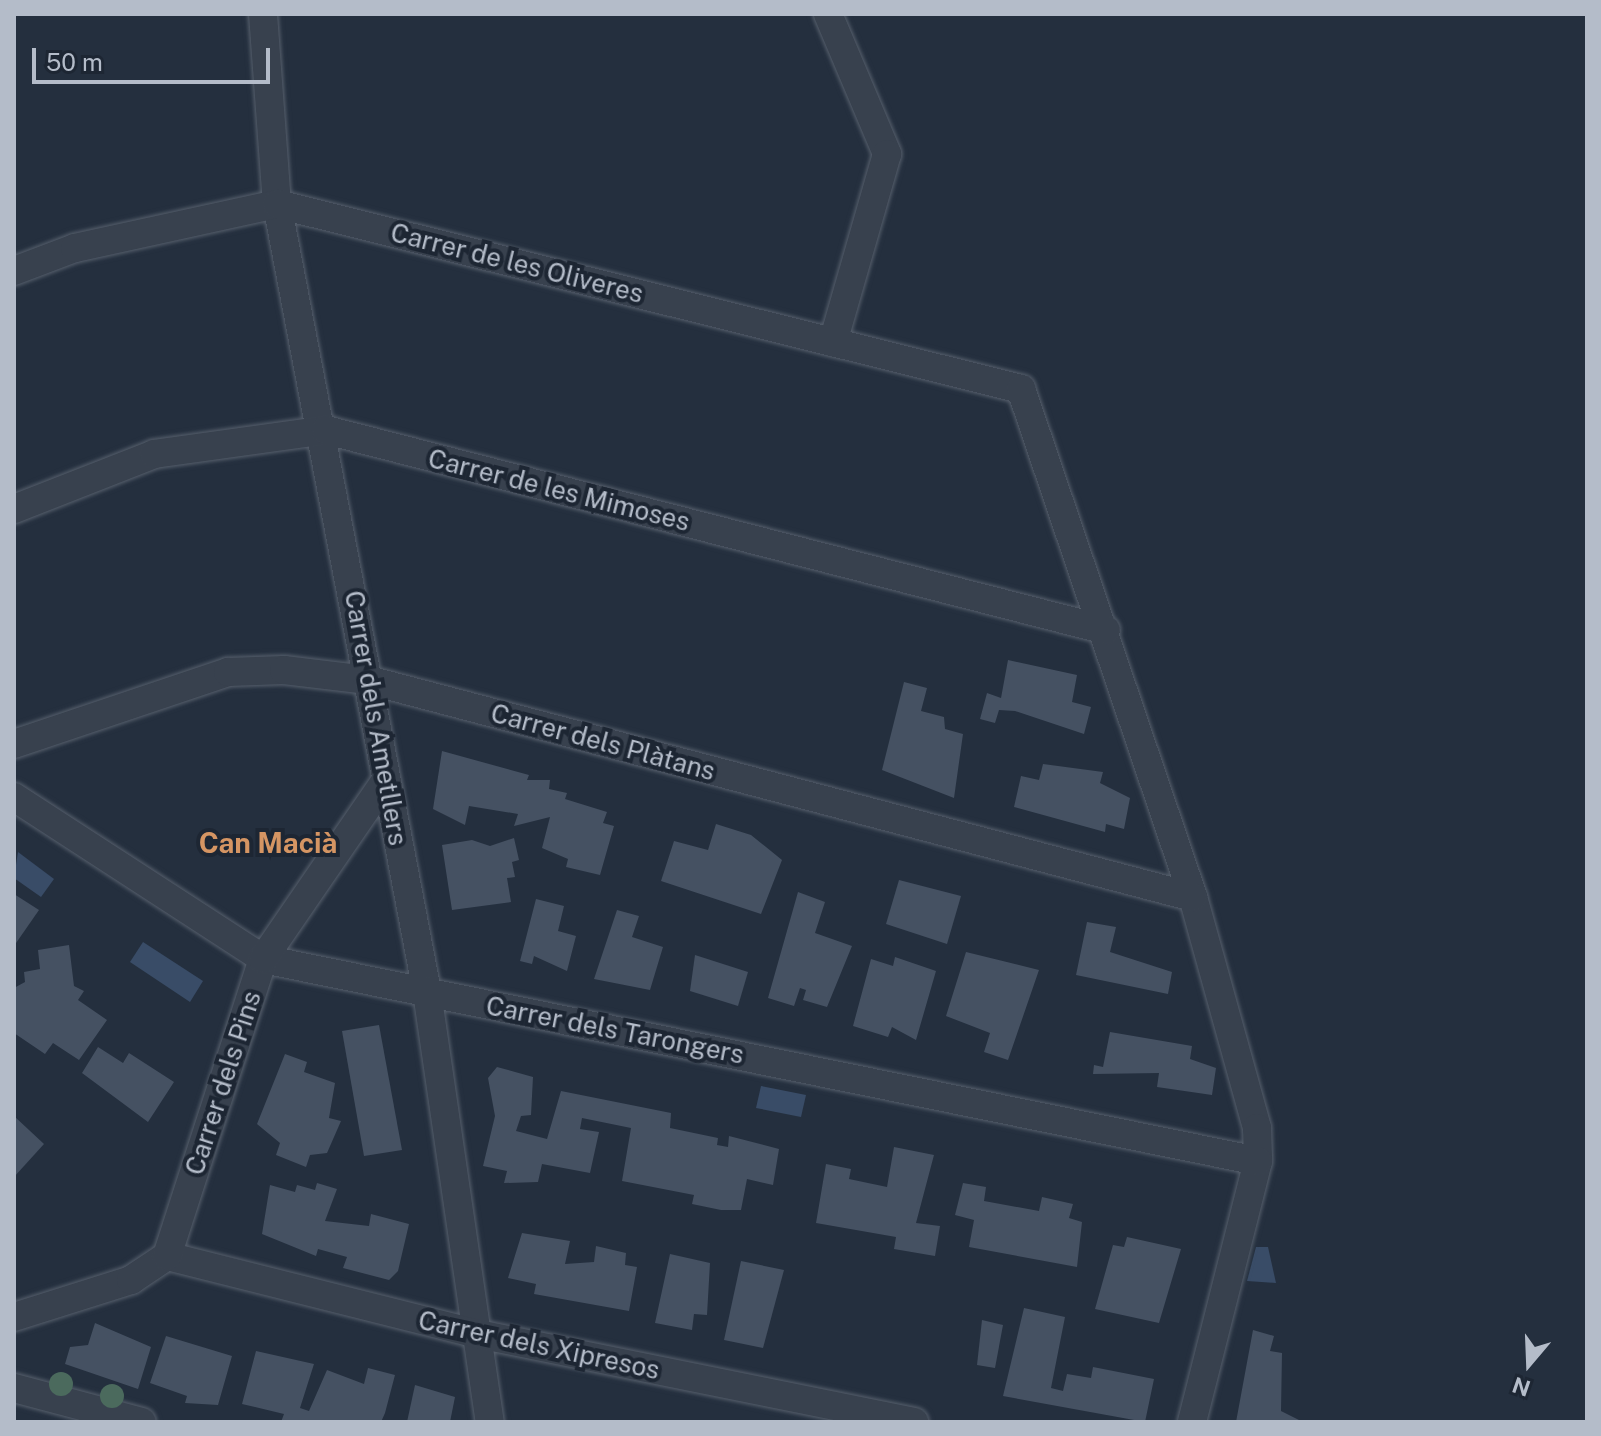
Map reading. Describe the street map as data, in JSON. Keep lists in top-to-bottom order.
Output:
{
  "streets": {
    "street": [
      "Carrer de les Oliveres",
      "Carrer de les Mimoses",
      "Carrer dels Ametllers",
      "Carrer dels Plàtans",
      "Carrer dels Tarongers",
      "Carrer dels Pins",
      "Carrer dels Xipresos"
    ]
  },
  "crossings": [
    ["Carrer de les Oliveres", "Carrer de les Mimoses"],
    ["Carrer de les Oliveres", "Carrer dels Ametllers"],
    ["Carrer de les Mimoses", "Carrer dels Ametllers"],
    ["Carrer dels Ametllers", "Carrer dels Plàtans"],
    ["Carrer dels Ametllers", "Carrer dels Tarongers"],
    ["Carrer dels Ametllers", "Carrer dels Pins"],
    ["Carrer dels Ametllers", "Carrer dels Xipresos"],
    ["Carrer dels Tarongers", "Carrer dels Pins"],
    ["Carrer dels Pins", "Carrer dels Xipresos"]
  ],
  "districts": ["Can Macià"],
  "scale_bar": "50 m",
  "north": "bottom"
}
